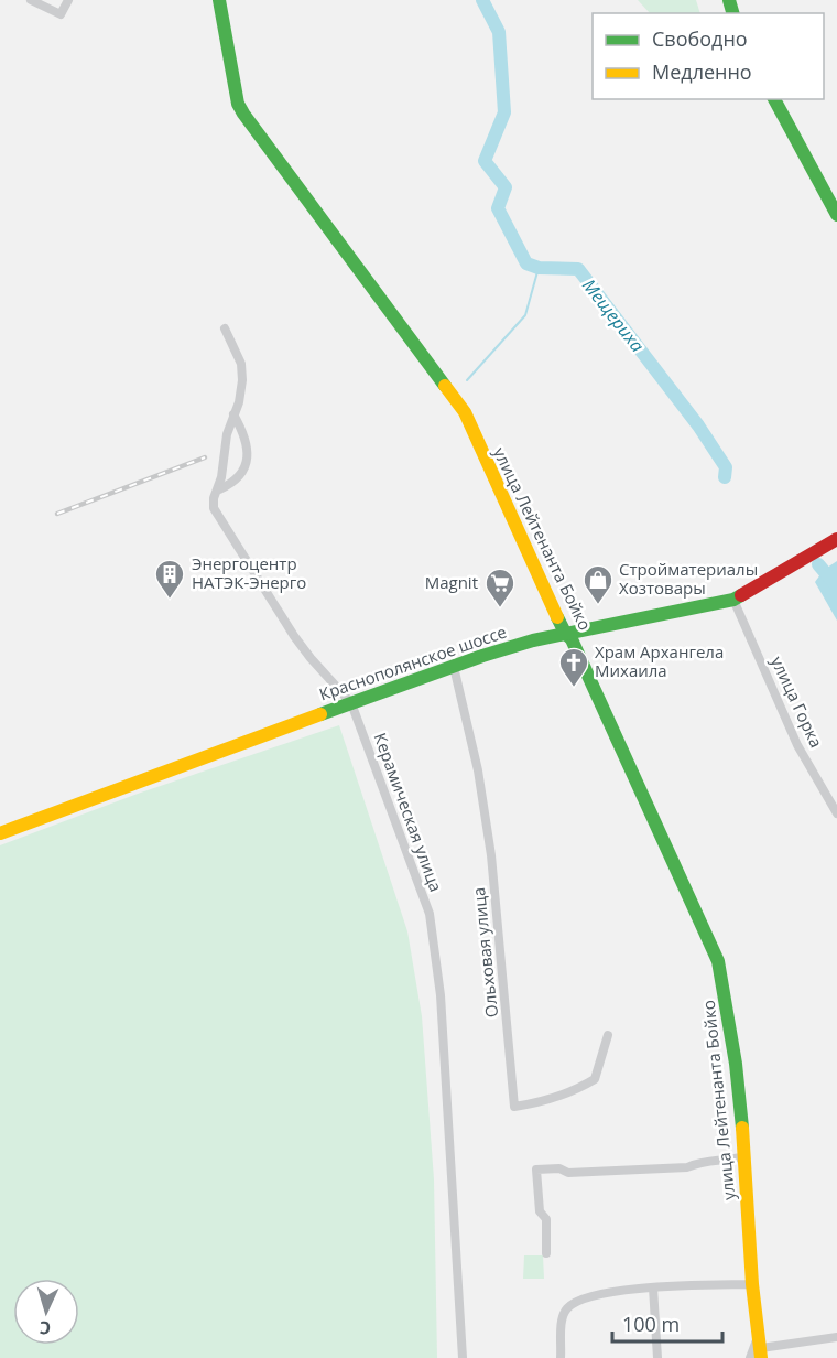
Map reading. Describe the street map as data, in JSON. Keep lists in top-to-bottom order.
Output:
{
  "streets": {
    "street": [
      "улица Лейтенанта Бойко",
      "Краснополянское шоссе",
      "улица Горка",
      "Керамическая улица",
      "Ольховая улица"
    ]
  },
  "crossings": [
    ["улица Лейтенанта Бойко", "Краснополянское шоссе"],
    ["Краснополянское шоссе", "улица Горка"],
    ["Краснополянское шоссе", "Керамическая улица"],
    ["Краснополянское шоссе", "Ольховая улица"]
  ],
  "water": ["Мещериха"],
  "places": {
    "building": ["Энергоцентр НАТЭК-Энерго"],
    "shop": ["Стройматериалы Хозтовары"],
    "supermarket": ["Magnit"],
    "church": ["Храм Архангела Михаила"]
  },
  "legend": ["Свободно", "Медленно"],
  "scale_bar": "100 m",
  "north": "bottom"
}
